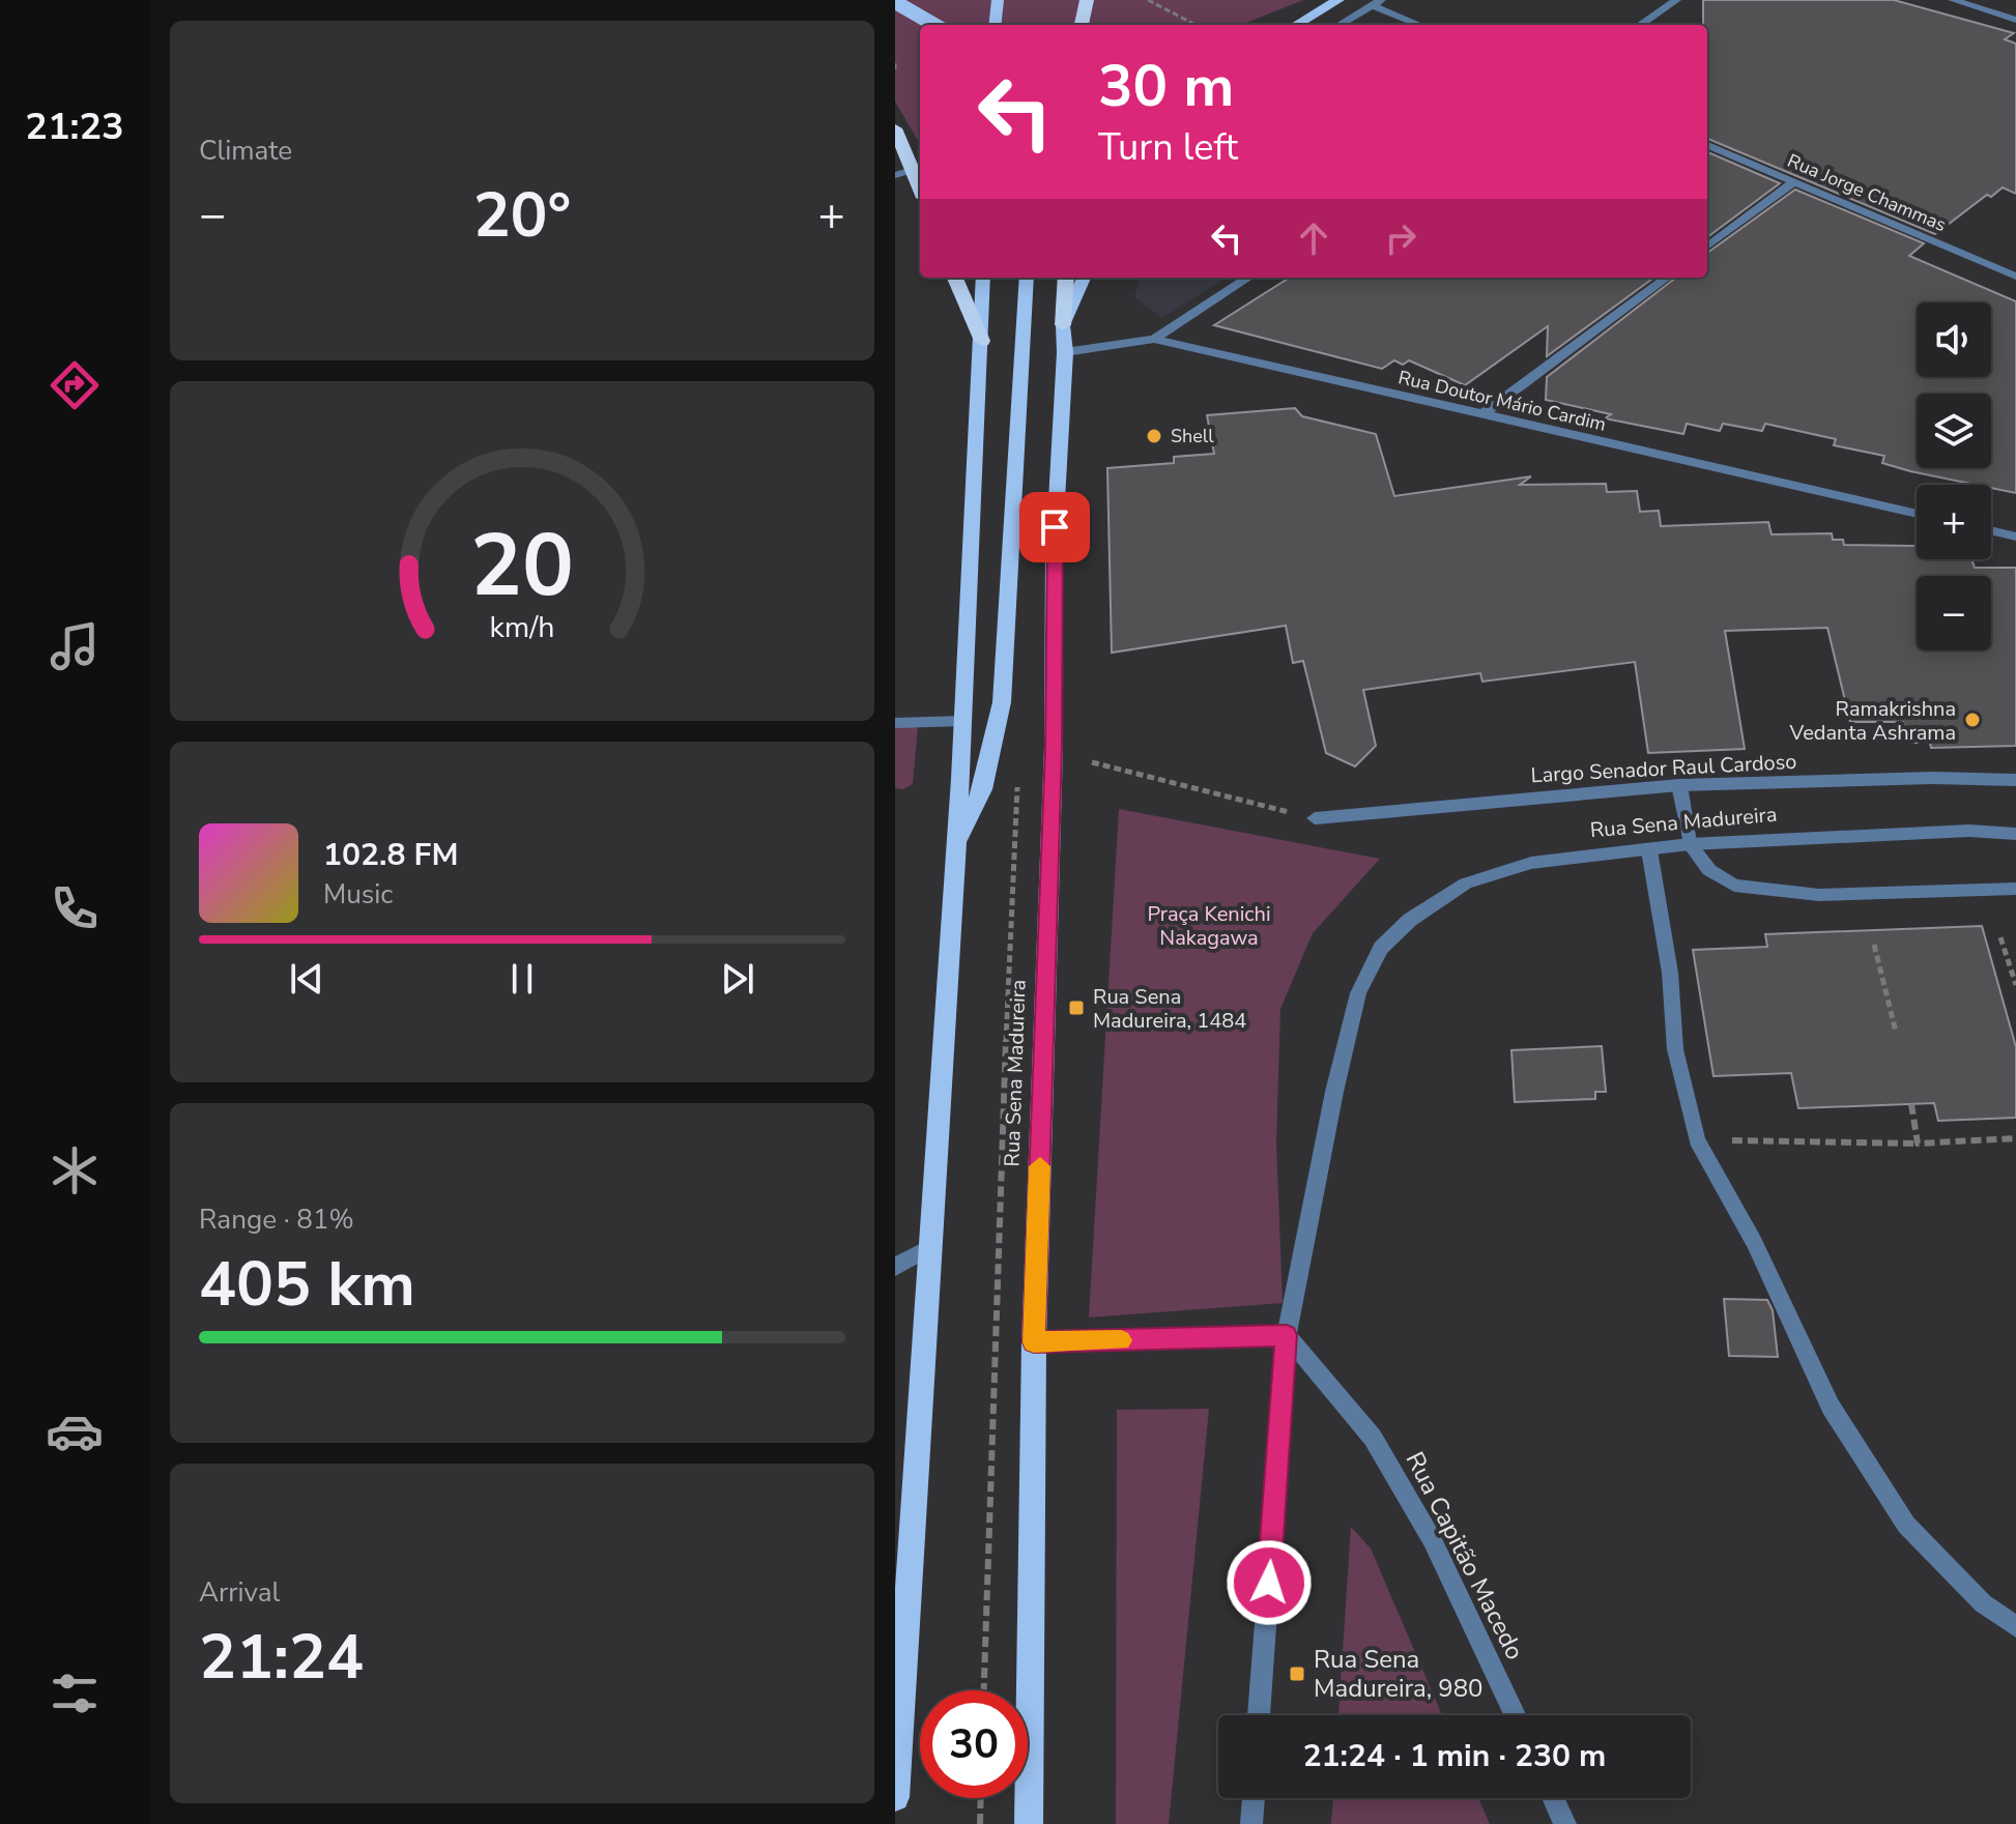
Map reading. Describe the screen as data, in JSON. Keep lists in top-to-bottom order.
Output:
{
  "streets": {
    "main road": ["Rua Sena Madureira"],
    "street": [
      "Rua Jorge Chammas",
      "Rua Doutor Mário Cardim",
      "Largo Senador Raul Cardoso",
      "Rua Capitão Macedo"
    ]
  },
  "crossings": [
    ["Rua Doutor Mário Cardim", "Rua Sena Madureira"],
    ["Rua Sena Madureira", "Rua Capitão Macedo"]
  ],
  "parks": ["Praça Kenichi Nakagawa"],
  "places": {
    "other": ["Shell", "Ramakrishna Vedanta Ashrama"],
    "transit": ["Rua Sena Madureira, 1484", "Rua Sena Madureira, 980"]
  },
  "page": {
    "tabs": "21:23",
    "tile": [
      "Climate",
      ["Range · 81%", "405 km"],
      ["Arrival", "21:24"]
    ],
    "turn": ["30 m", "Turn left"],
    "heat": ["−", "20°", "+"],
    "map_buttons": ["+", "−"],
    "song": ["102.8 FM", "Music"],
    "limit": "30",
    "trip": "21:24 · 1 min · 230 m",
    "gauge": ["20", "km/h"]
  }
}
